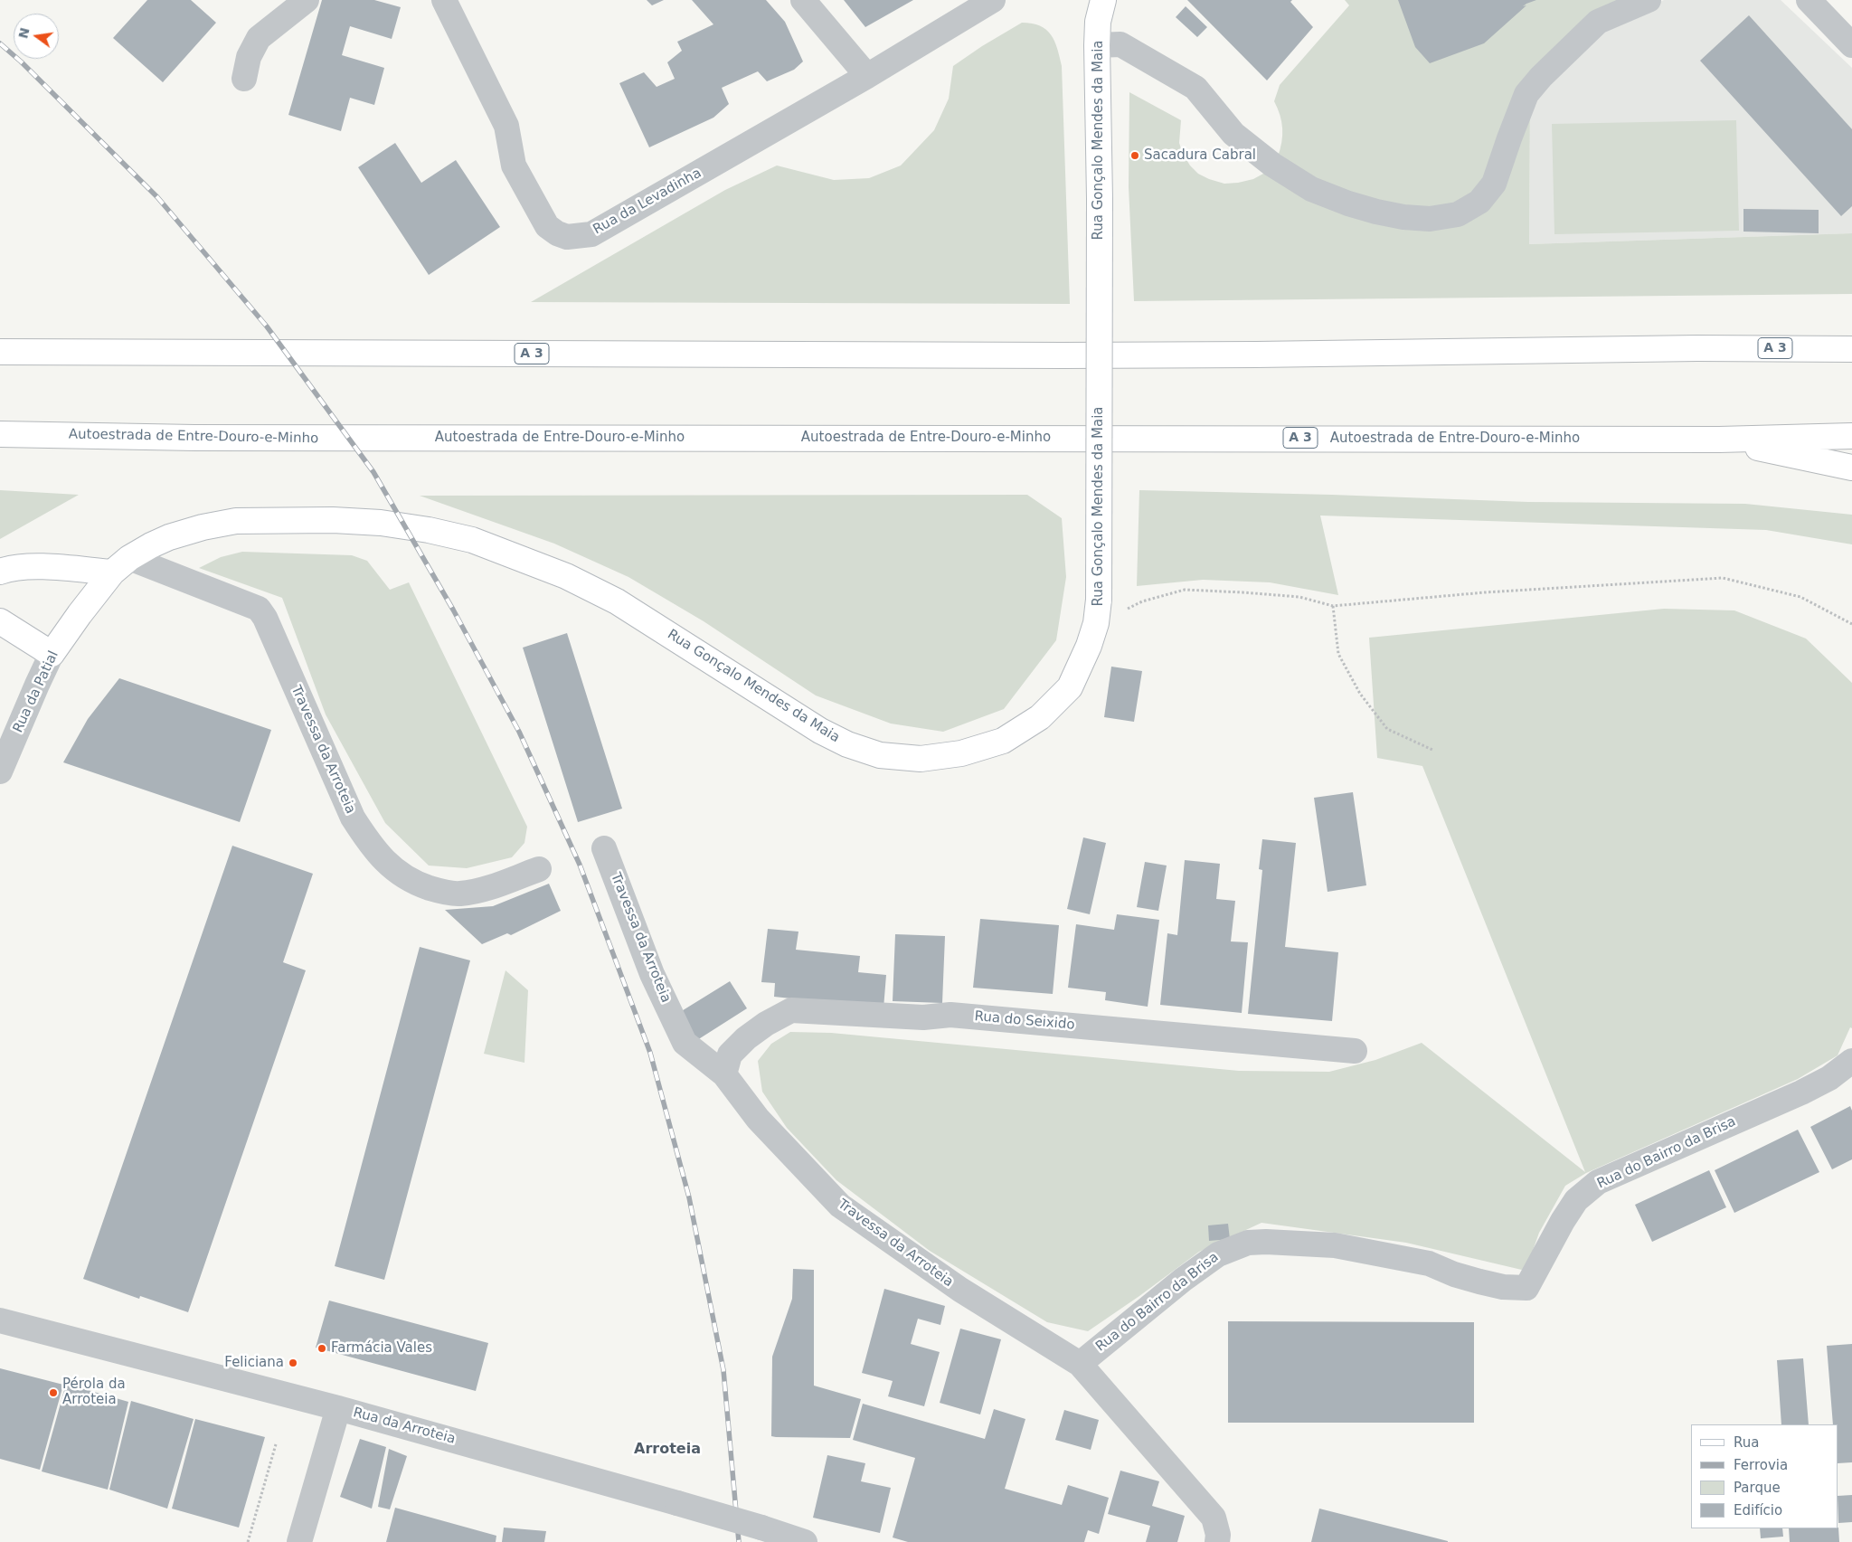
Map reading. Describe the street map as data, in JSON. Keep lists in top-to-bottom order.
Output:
{
  "streets": {
    "main road": [
      "Rua Gonçalo Mendes da Maia",
      "A 3",
      "Autoestrada de Entre-Douro-e-Minho",
      "Rua da Patial"
    ],
    "street": [
      "Rua da Levadinha",
      "Travessa da Arroteia",
      "Rua do Seixido",
      "Rua do Bairro da Brisa",
      "Rua da Arroteia"
    ]
  },
  "crossings": [
    ["Rua Gonçalo Mendes da Maia", "Rua da Patial"],
    ["Rua Gonçalo Mendes da Maia", "Travessa da Arroteia"],
    ["Rua da Patial", "Travessa da Arroteia"],
    ["Travessa da Arroteia", "Rua do Seixido"],
    ["Travessa da Arroteia", "Rua do Bairro da Brisa"]
  ],
  "districts": ["Arroteia"],
  "places": [
    "Sacadura Cabral",
    "Farmácia Vales",
    "Feliciana",
    "Pérola da Arroteia"
  ],
  "legend": [
    "Rua",
    "Ferrovia",
    "Parque",
    "Edifício"
  ],
  "north": "left"
}
